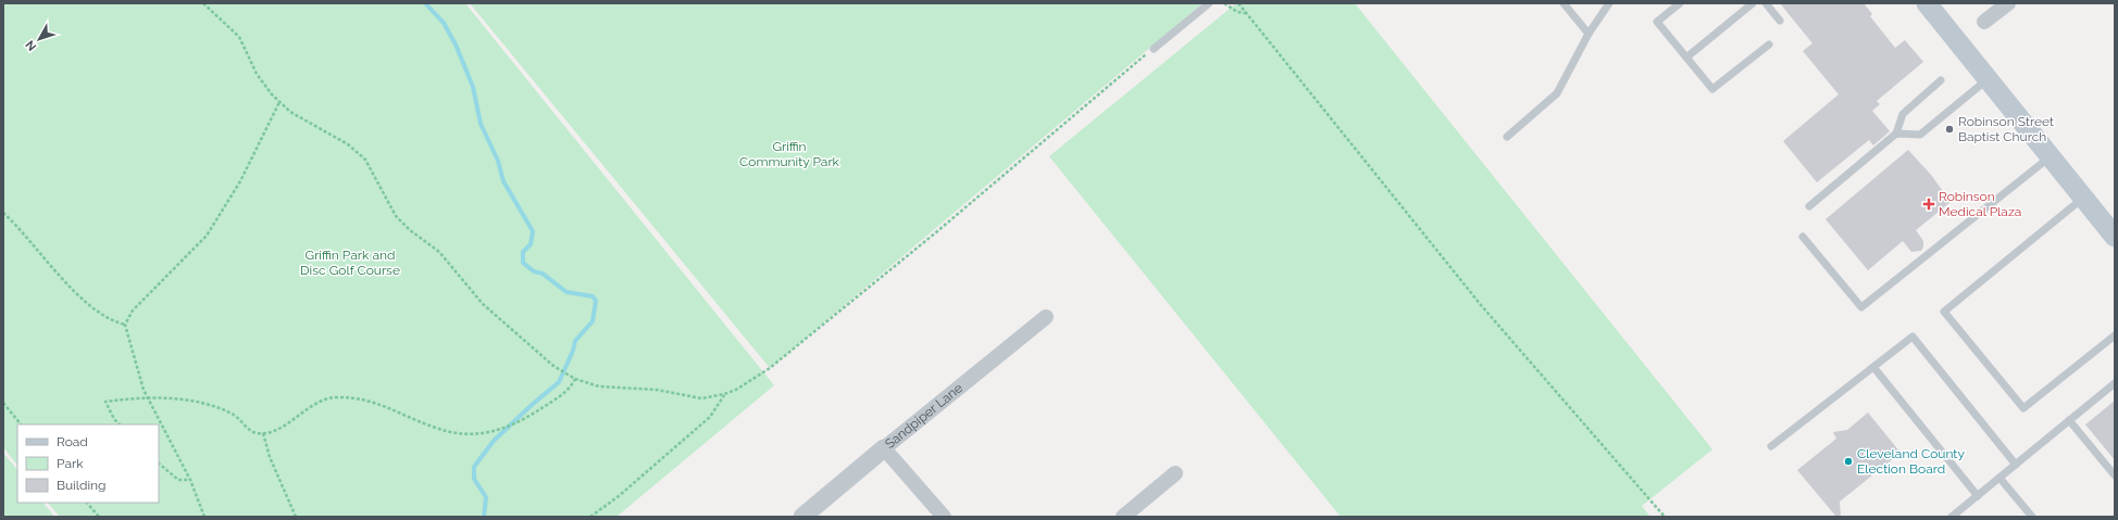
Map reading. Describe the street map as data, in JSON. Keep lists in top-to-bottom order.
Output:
{
  "streets": {
    "street": ["Sandpiper Lane"]
  },
  "parks": ["Griffin Community Park", "Griffin Park and Disc Golf Course"],
  "places": {
    "other": ["Robinson Street Baptist Church", "Cleveland County Election Board"],
    "health": ["Robinson Medical Plaza"]
  },
  "legend": ["Road", "Park", "Building"],
  "north": "bottom left"
}
